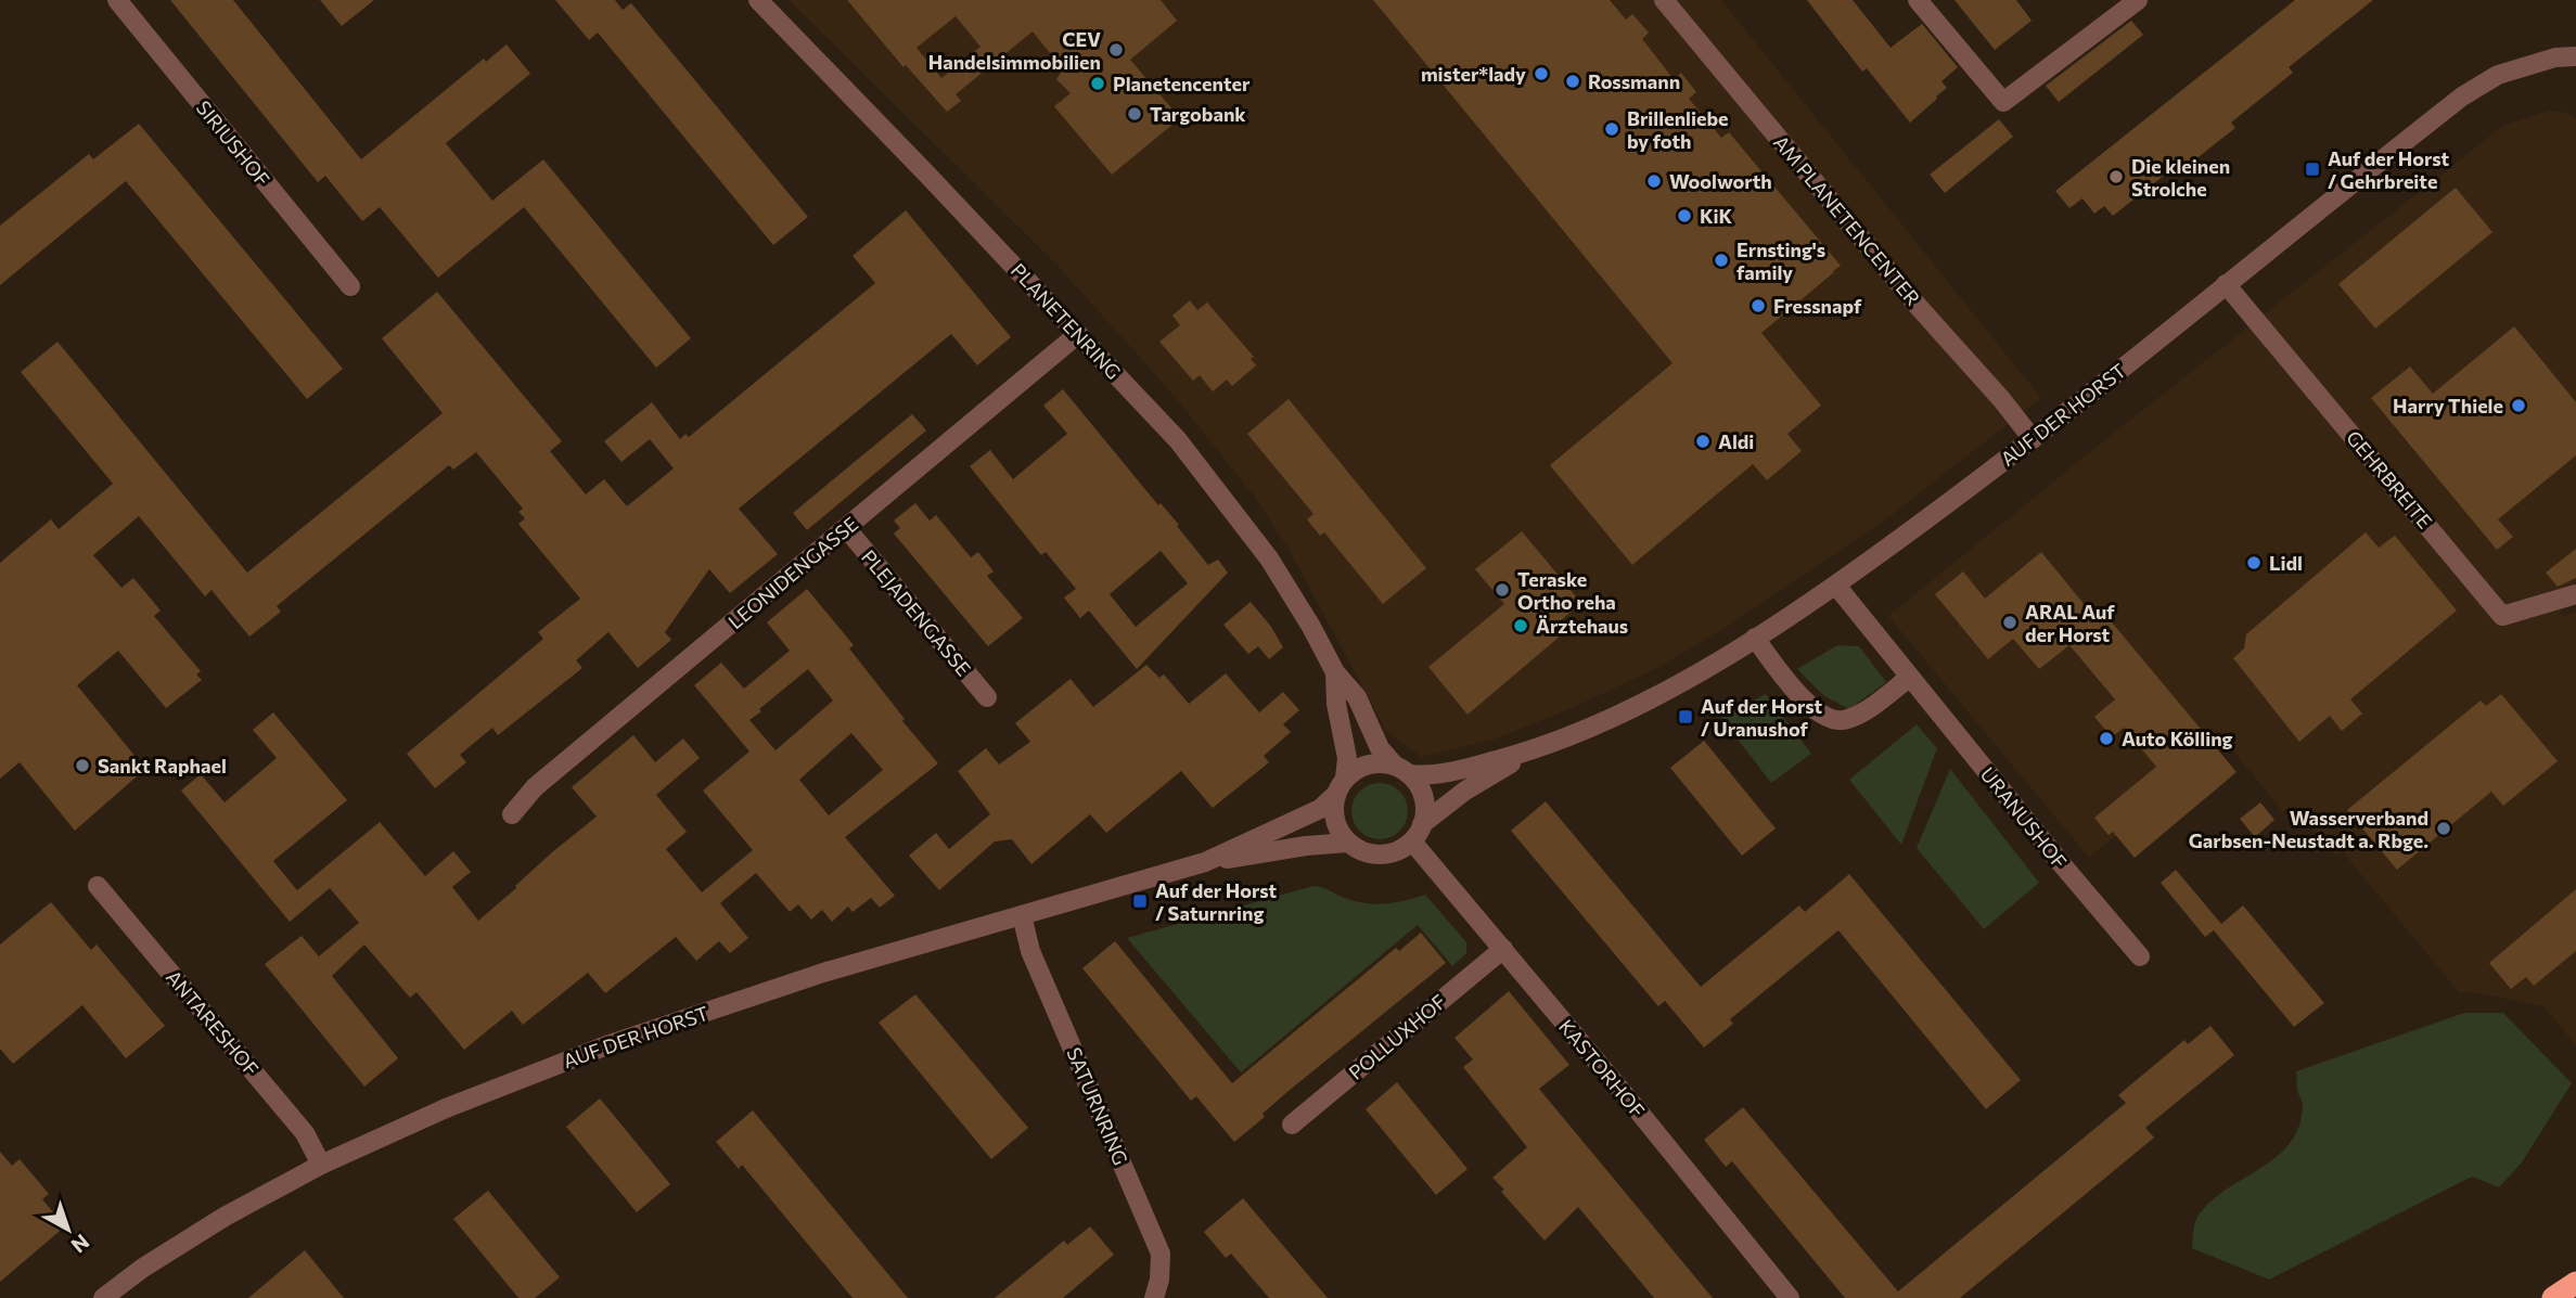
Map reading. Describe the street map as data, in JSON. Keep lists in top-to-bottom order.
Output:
{
  "streets": {
    "street": [
      "SIRIUSHOF",
      "AM PLANETENCENTER",
      "PLANETENRING",
      "AUF DER HORST",
      "GEHRBREITE",
      "LEONIDENGASSE",
      "PLEJADENGASSE",
      "URANUSHOF",
      "ANTARESHOF",
      "POLLUXHOF",
      "KASTORHOF",
      "SATURNRING"
    ]
  },
  "crossings": [
    ["AM PLANETENCENTER", "AUF DER HORST"],
    ["PLANETENRING", "AUF DER HORST"],
    ["PLANETENRING", "LEONIDENGASSE"],
    ["PLANETENRING", "KASTORHOF"],
    ["AUF DER HORST", "GEHRBREITE"],
    ["AUF DER HORST", "URANUSHOF"],
    ["AUF DER HORST", "ANTARESHOF"],
    ["AUF DER HORST", "KASTORHOF"],
    ["AUF DER HORST", "SATURNRING"],
    ["LEONIDENGASSE", "PLEJADENGASSE"],
    ["POLLUXHOF", "KASTORHOF"]
  ],
  "places": {
    "other": [
      "CEV Handelsimmobilien",
      "mister*lady",
      "Rossmann",
      "Planetencenter",
      "Targobank",
      "Brillenliebe by foth",
      "Die kleinen Strolche",
      "Woolworth",
      "KiK",
      "Ernsting's family",
      "Fressnapf",
      "Harry Thiele",
      "Aldi",
      "Lidl",
      "Teraske Ortho reha",
      "ARAL Auf der Horst",
      "Ärztehaus",
      "Auto Kölling",
      "Sankt Raphael",
      "Wasserverband Garbsen-Neustadt a. Rbge."
    ],
    "transit": ["Auf der Horst / Gehrbreite", "Auf der Horst / Uranushof", "Auf der Horst / Saturnring"]
  },
  "north": "bottom right"
}
